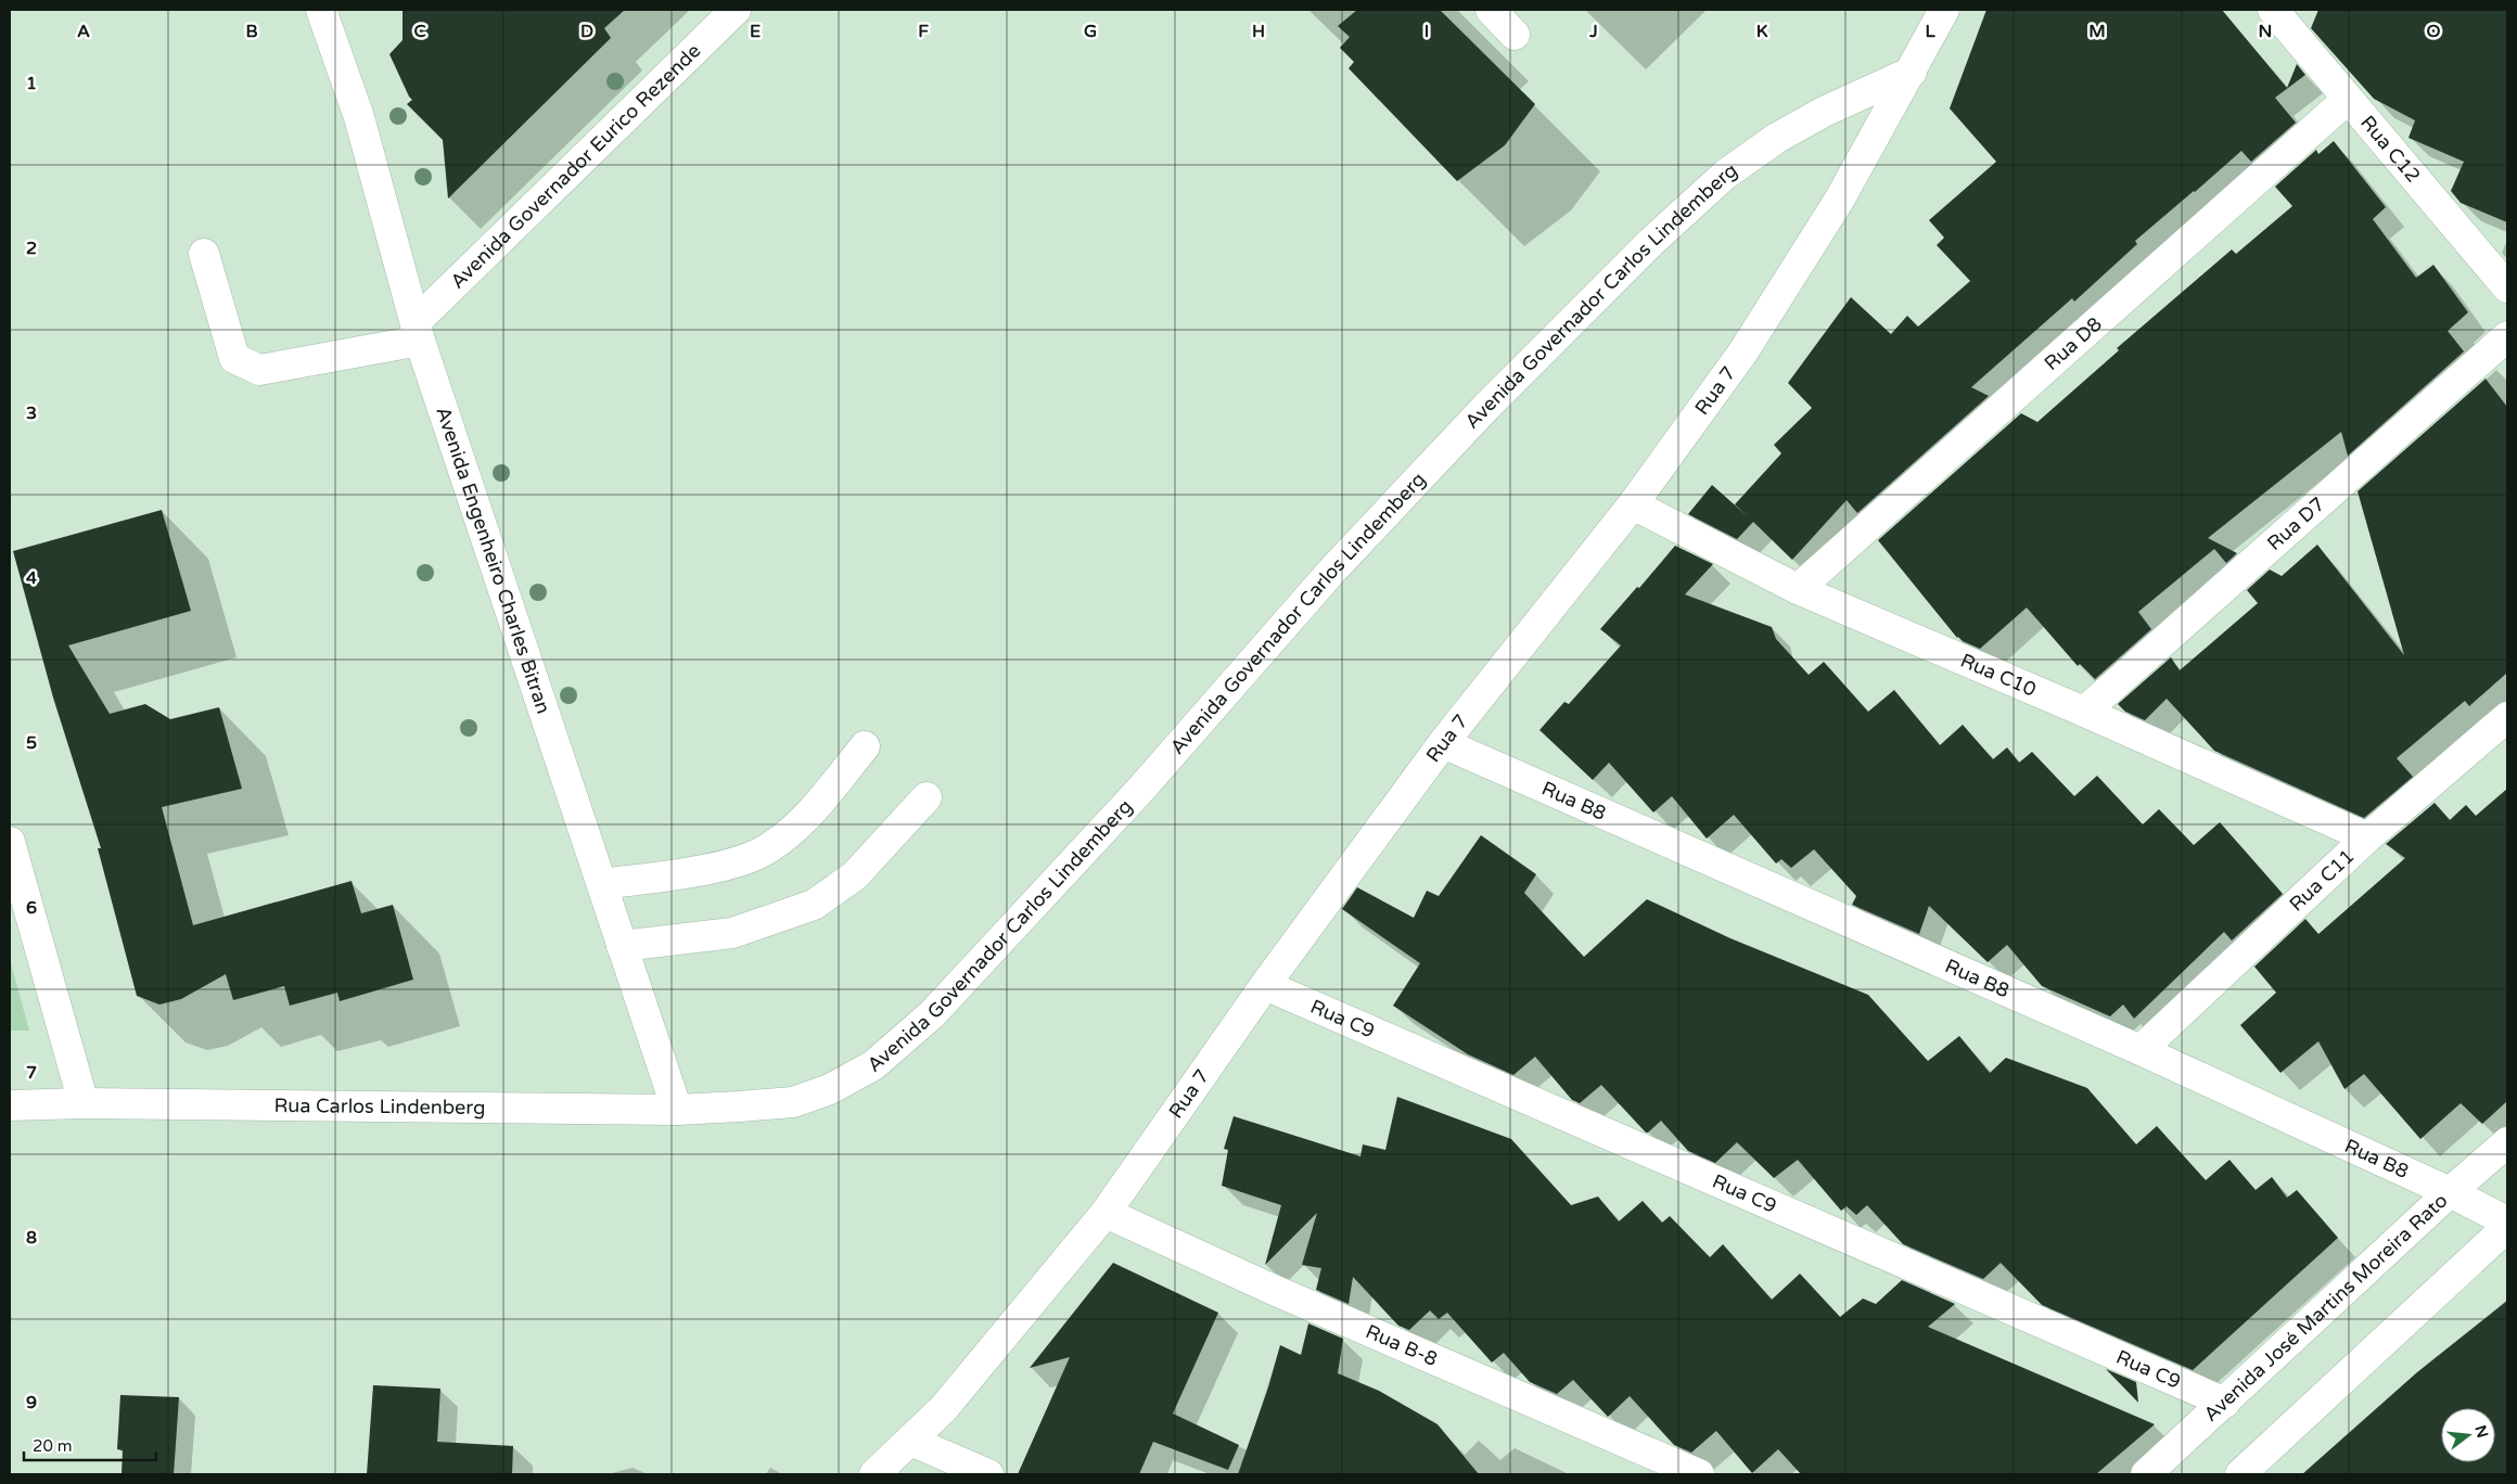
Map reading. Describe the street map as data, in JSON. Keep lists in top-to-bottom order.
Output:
{
  "streets": {
    "street": [
      "Rua C12",
      "Avenida Governador Eurico Rezende",
      "Avenida Governador Carlos Lindemberg",
      "Rua D8",
      "Rua 7",
      "Rua D7",
      "Avenida Engenheiro Charles Bitran",
      "Rua C10",
      "Rua B8",
      "Rua C11",
      "Rua C9",
      "Rua Carlos Lindenberg",
      "Avenida José Martins Moreira Rato",
      "Rua B-8"
    ]
  },
  "crossings": [
    ["Rua C12", "Rua D8"],
    ["Avenida Governador Eurico Rezende", "Avenida Engenheiro Charles Bitran"],
    ["Avenida Governador Carlos Lindemberg", "Rua 7"],
    ["Avenida Governador Carlos Lindemberg", "Avenida Engenheiro Charles Bitran"],
    ["Avenida Governador Carlos Lindemberg", "Rua Carlos Lindenberg"],
    ["Rua D8", "Rua C10"],
    ["Rua 7", "Rua C10"],
    ["Rua 7", "Rua B8"],
    ["Rua 7", "Rua C9"],
    ["Rua 7", "Rua B-8"],
    ["Rua D7", "Rua C10"],
    ["Avenida Engenheiro Charles Bitran", "Rua Carlos Lindenberg"],
    ["Rua C10", "Rua C11"],
    ["Rua B8", "Rua C11"],
    ["Rua B8", "Avenida José Martins Moreira Rato"],
    ["Rua C9", "Avenida José Martins Moreira Rato"]
  ],
  "scale_bar": "20 m",
  "north": "right",
  "grid": {
    "columns": [
      "A",
      "B",
      "C",
      "D",
      "E",
      "F",
      "G",
      "H",
      "I",
      "J",
      "K",
      "L",
      "M",
      "N",
      "O"
    ],
    "rows": [
      "1",
      "2",
      "3",
      "4",
      "5",
      "6",
      "7",
      "8",
      "9"
    ]
  }
}
